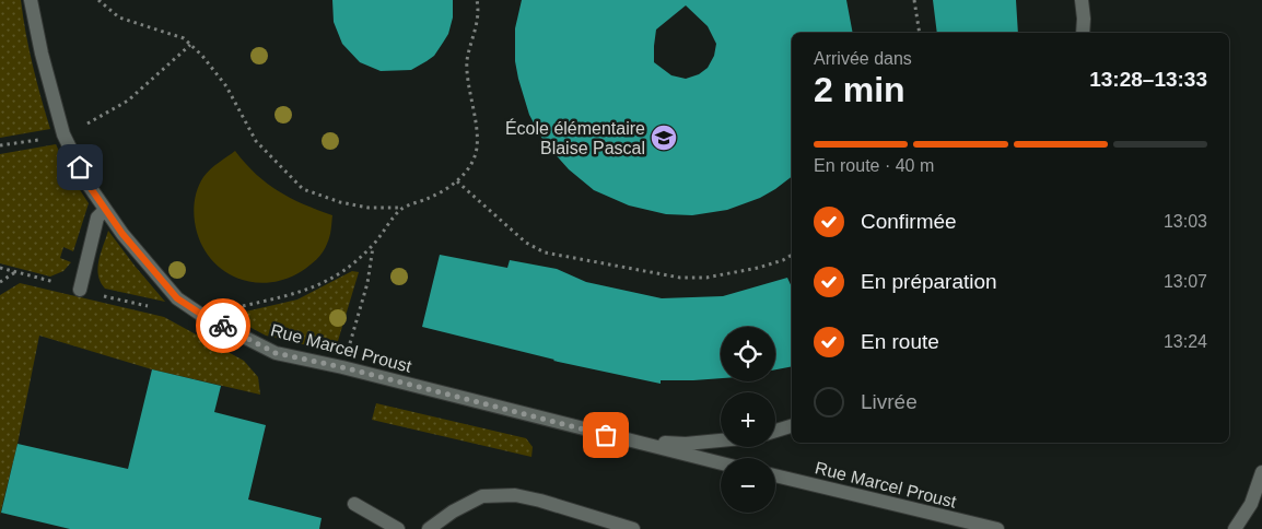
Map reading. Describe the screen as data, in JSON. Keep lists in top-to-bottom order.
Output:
{
  "streets": {
    "street": ["Rue Marcel Proust"]
  },
  "places": {
    "school or university": ["École élémentaire Blaise Pascal"]
  },
  "page": {
    "heading": ["2 min", "Arrivée dans", "13:28–13:33"],
    "bar": "En route · 40 m",
    "list": [
      ["Confirmée", "13:03"],
      ["En préparation", "13:07"],
      ["En route", "13:24"],
      "Livrée"
    ],
    "map_buttons": ["+", "−"]
  }
}
